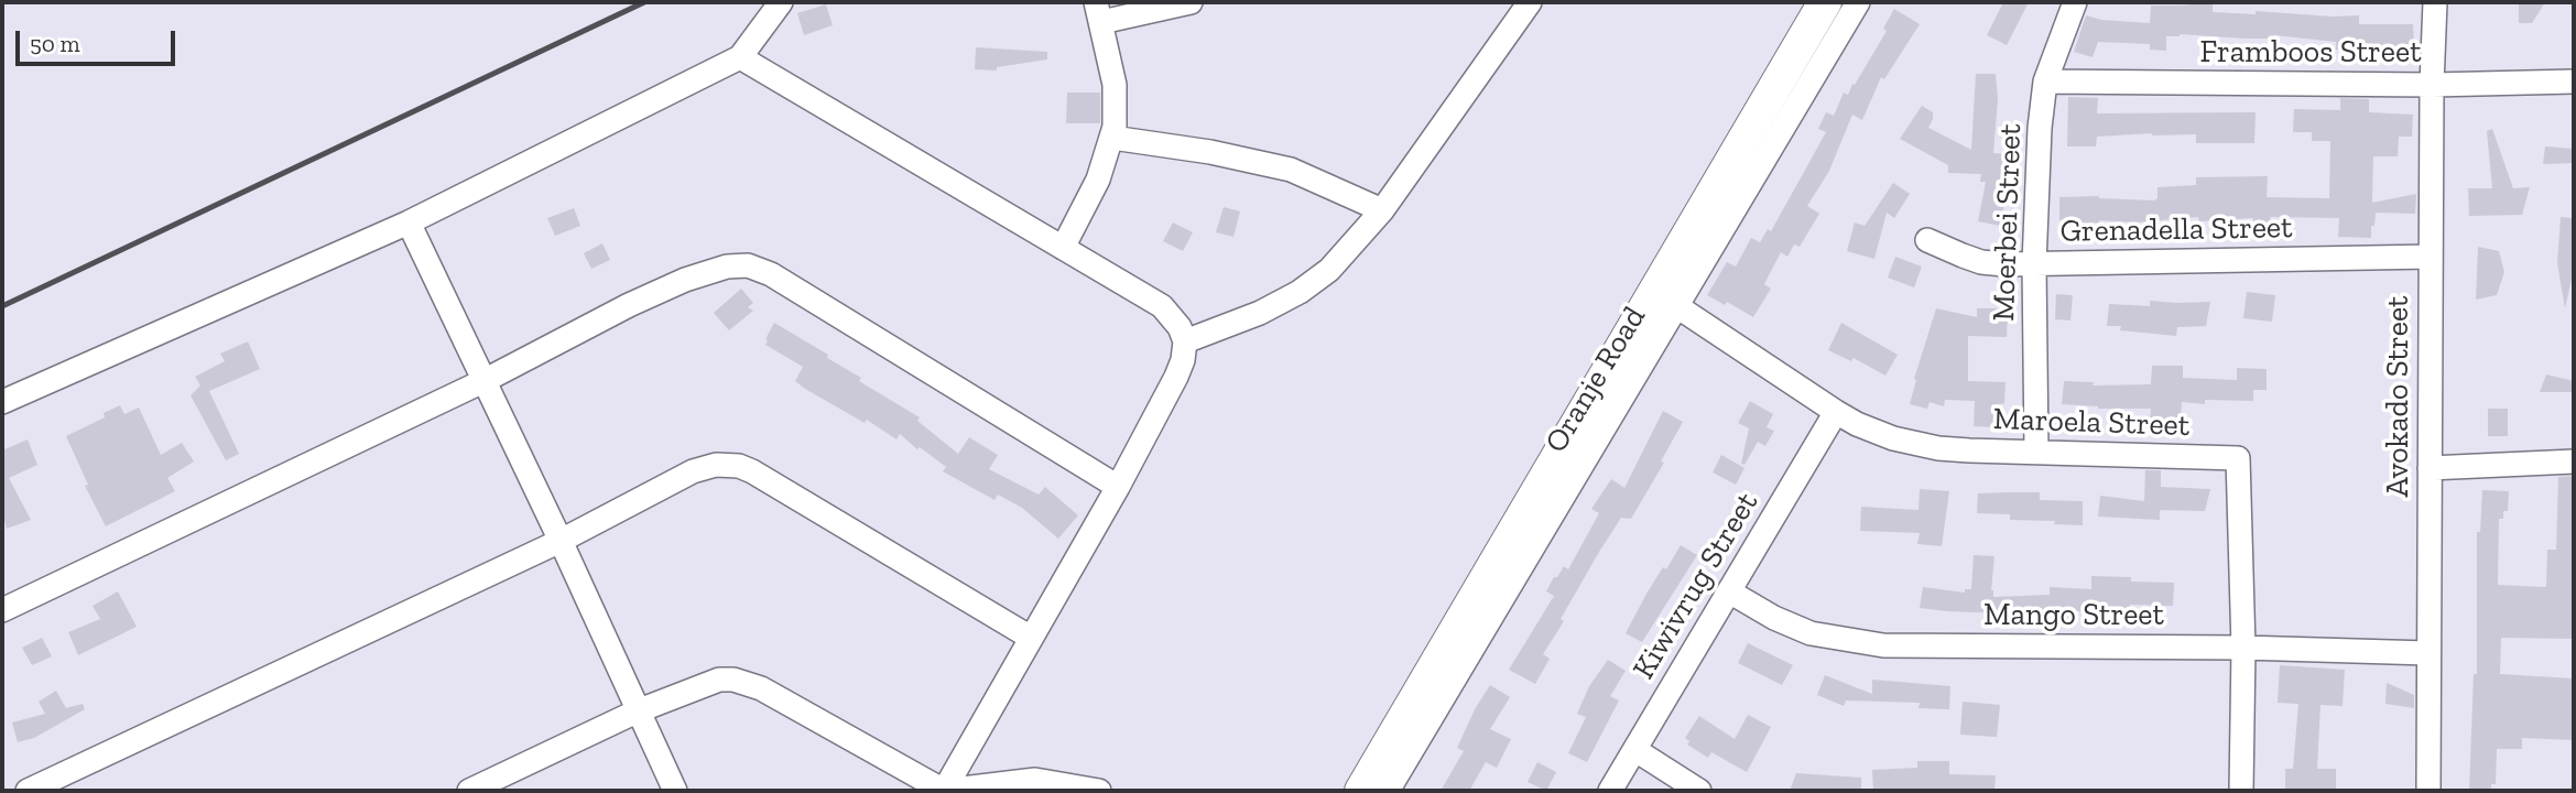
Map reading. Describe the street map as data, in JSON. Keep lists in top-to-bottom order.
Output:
{
  "streets": {
    "street": [
      "Framboos Street",
      "Moerbei Street",
      "Grenadella Street",
      "Oranje Road",
      "Avokado Street",
      "Maroela Street",
      "Kiwivrug Street",
      "Mango Street"
    ]
  },
  "crossings": [
    ["Framboos Street", "Moerbei Street"],
    ["Framboos Street", "Avokado Street"],
    ["Moerbei Street", "Grenadella Street"],
    ["Moerbei Street", "Maroela Street"],
    ["Grenadella Street", "Avokado Street"],
    ["Oranje Road", "Maroela Street"],
    ["Avokado Street", "Mango Street"],
    ["Maroela Street", "Kiwivrug Street"],
    ["Maroela Street", "Mango Street"],
    ["Kiwivrug Street", "Mango Street"]
  ],
  "scale_bar": "50 m"
}
